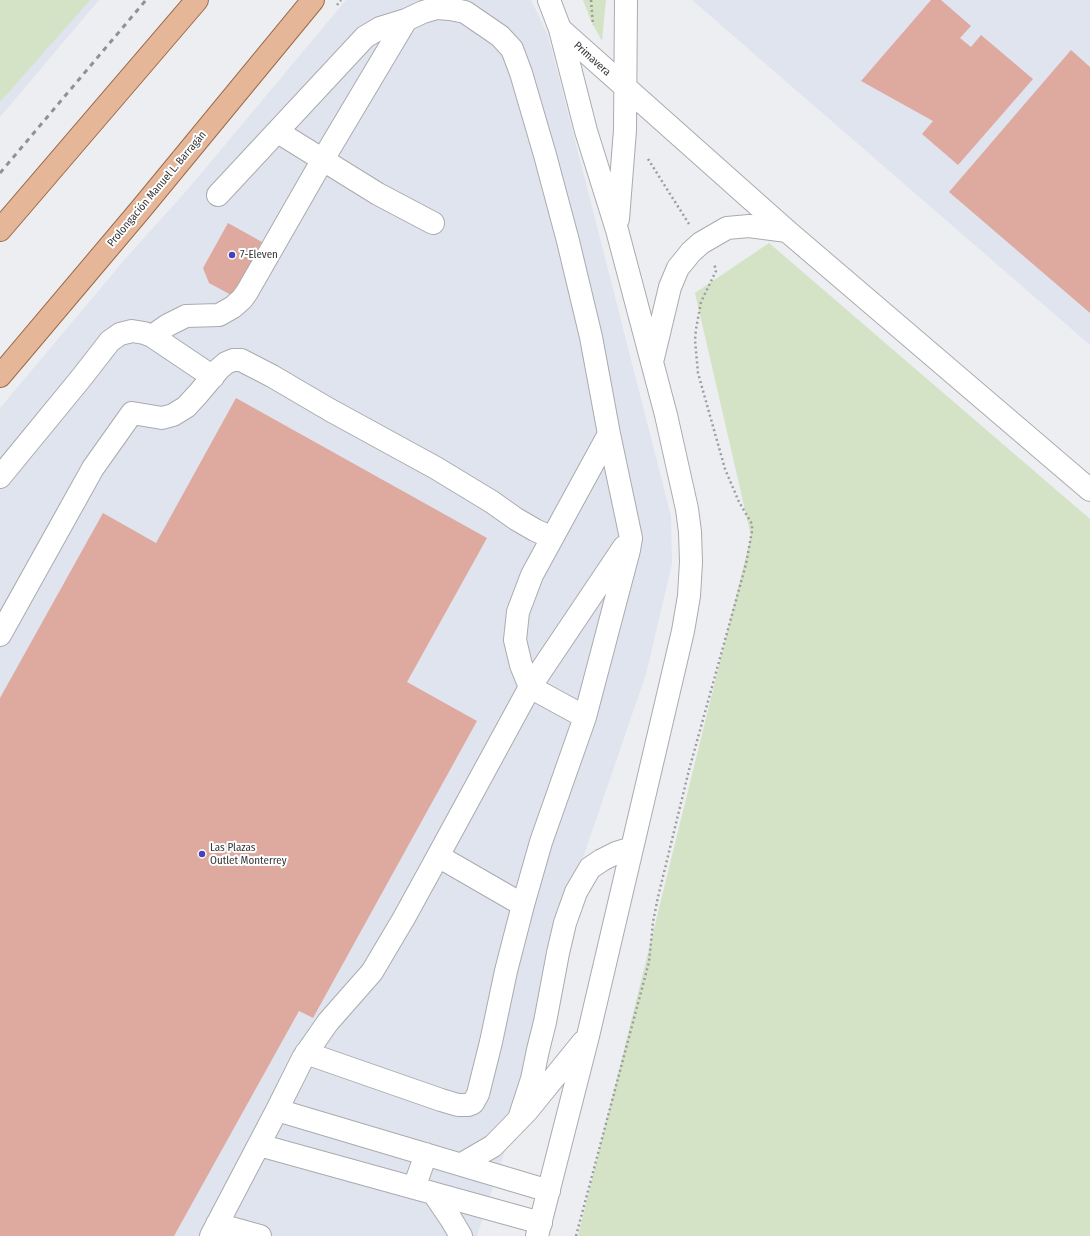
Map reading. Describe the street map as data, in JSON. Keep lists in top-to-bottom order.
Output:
{
  "streets": {
    "main road": ["Prolongación Manuel L. Barragán"],
    "street": ["Primavera"]
  },
  "places": ["7-Eleven", "Las Plazas Outlet Monterrey"]
}
